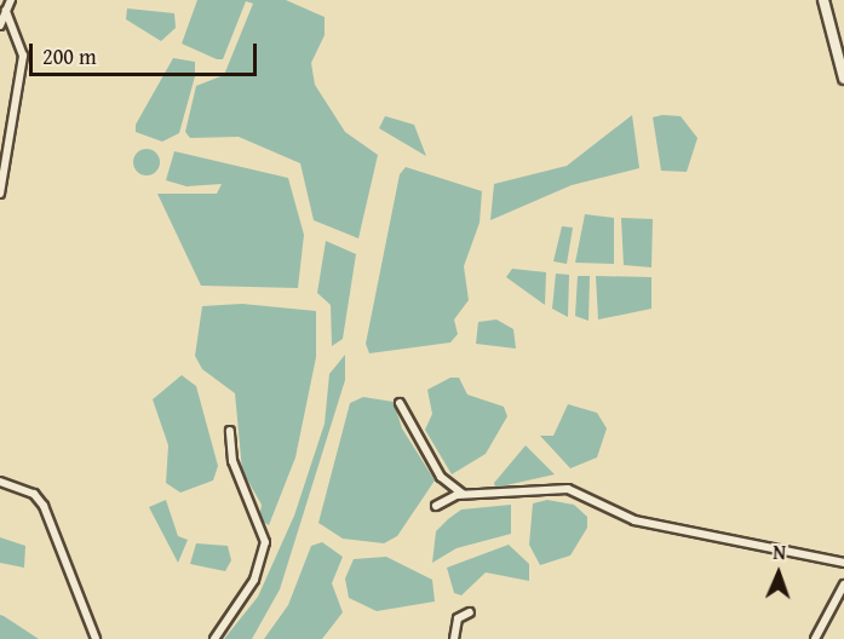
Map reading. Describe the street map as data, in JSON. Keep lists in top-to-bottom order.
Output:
{
  "scale_bar": "200 m",
  "north": "top"
}
